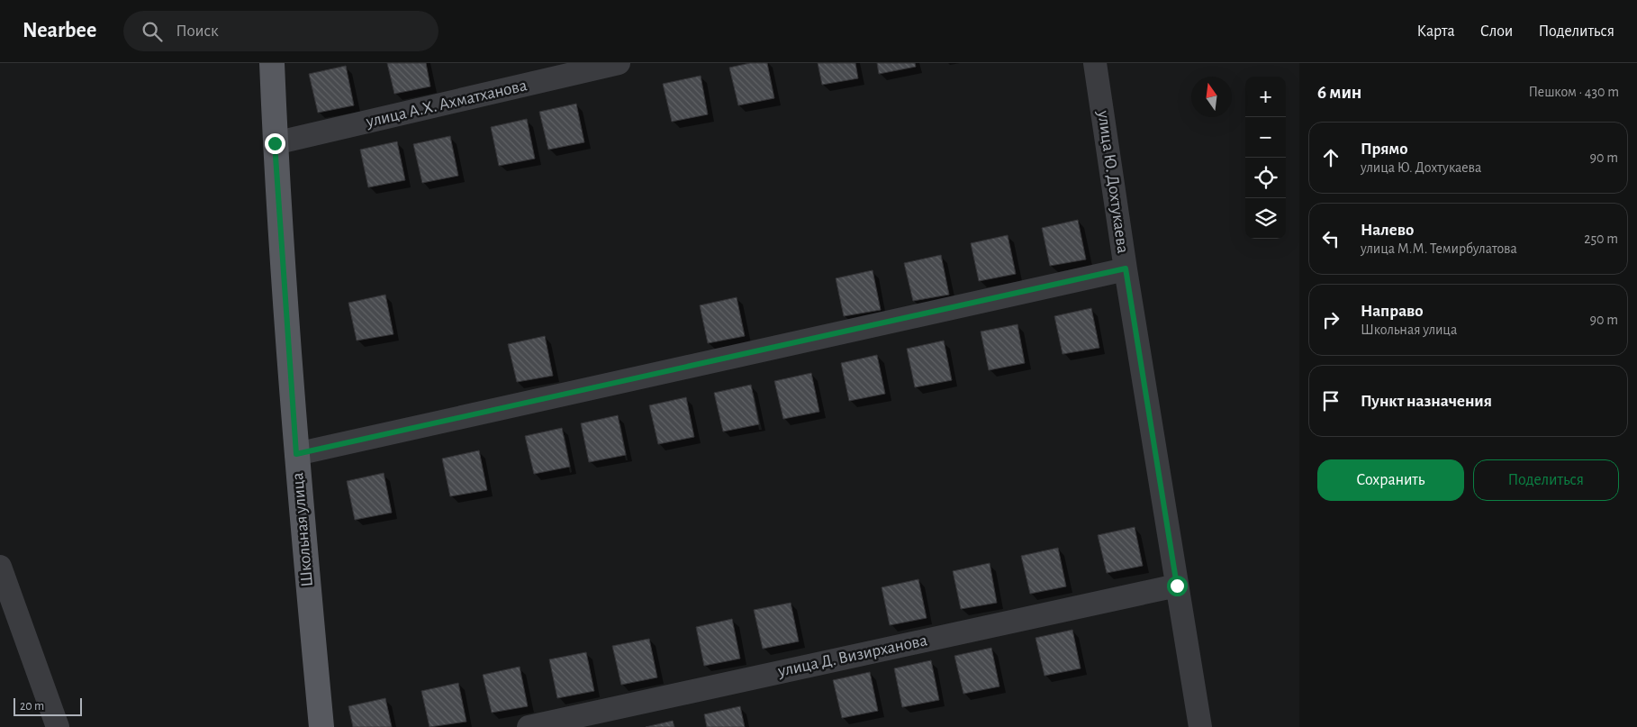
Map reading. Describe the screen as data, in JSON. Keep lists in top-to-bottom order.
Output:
{
  "streets": {
    "main road": ["Школьная улица"],
    "street": ["улица А.Х. Ахматханова", "улица Ю. Дохтукаева", "улица Д. Визирханова"]
  },
  "crossings": [
    ["улица А.Х. Ахматханова", "Школьная улица"],
    ["улица Ю. Дохтукаева", "улица Д. Визирханова"]
  ],
  "scale_bar": "20 m",
  "north": "top",
  "page": {
    "header": "Nearbee",
    "search": "Поиск",
    "nav": ["Карта", "Слои", "Поделиться"],
    "heading": ["6 мин", "Пешком · 430 m"],
    "map_buttons": ["+", "−"],
    "list": [
      ["Прямо", "улица Ю. Дохтукаева", "90 m"],
      ["Налево", "улица М.М. Темирбулатова", "250 m"],
      ["Направо", "Школьная улица", "90 m"],
      "Пункт назначения"
    ],
    "buttons": ["Сохранить", "Поделиться"],
    "scale": "20 m"
  }
}
